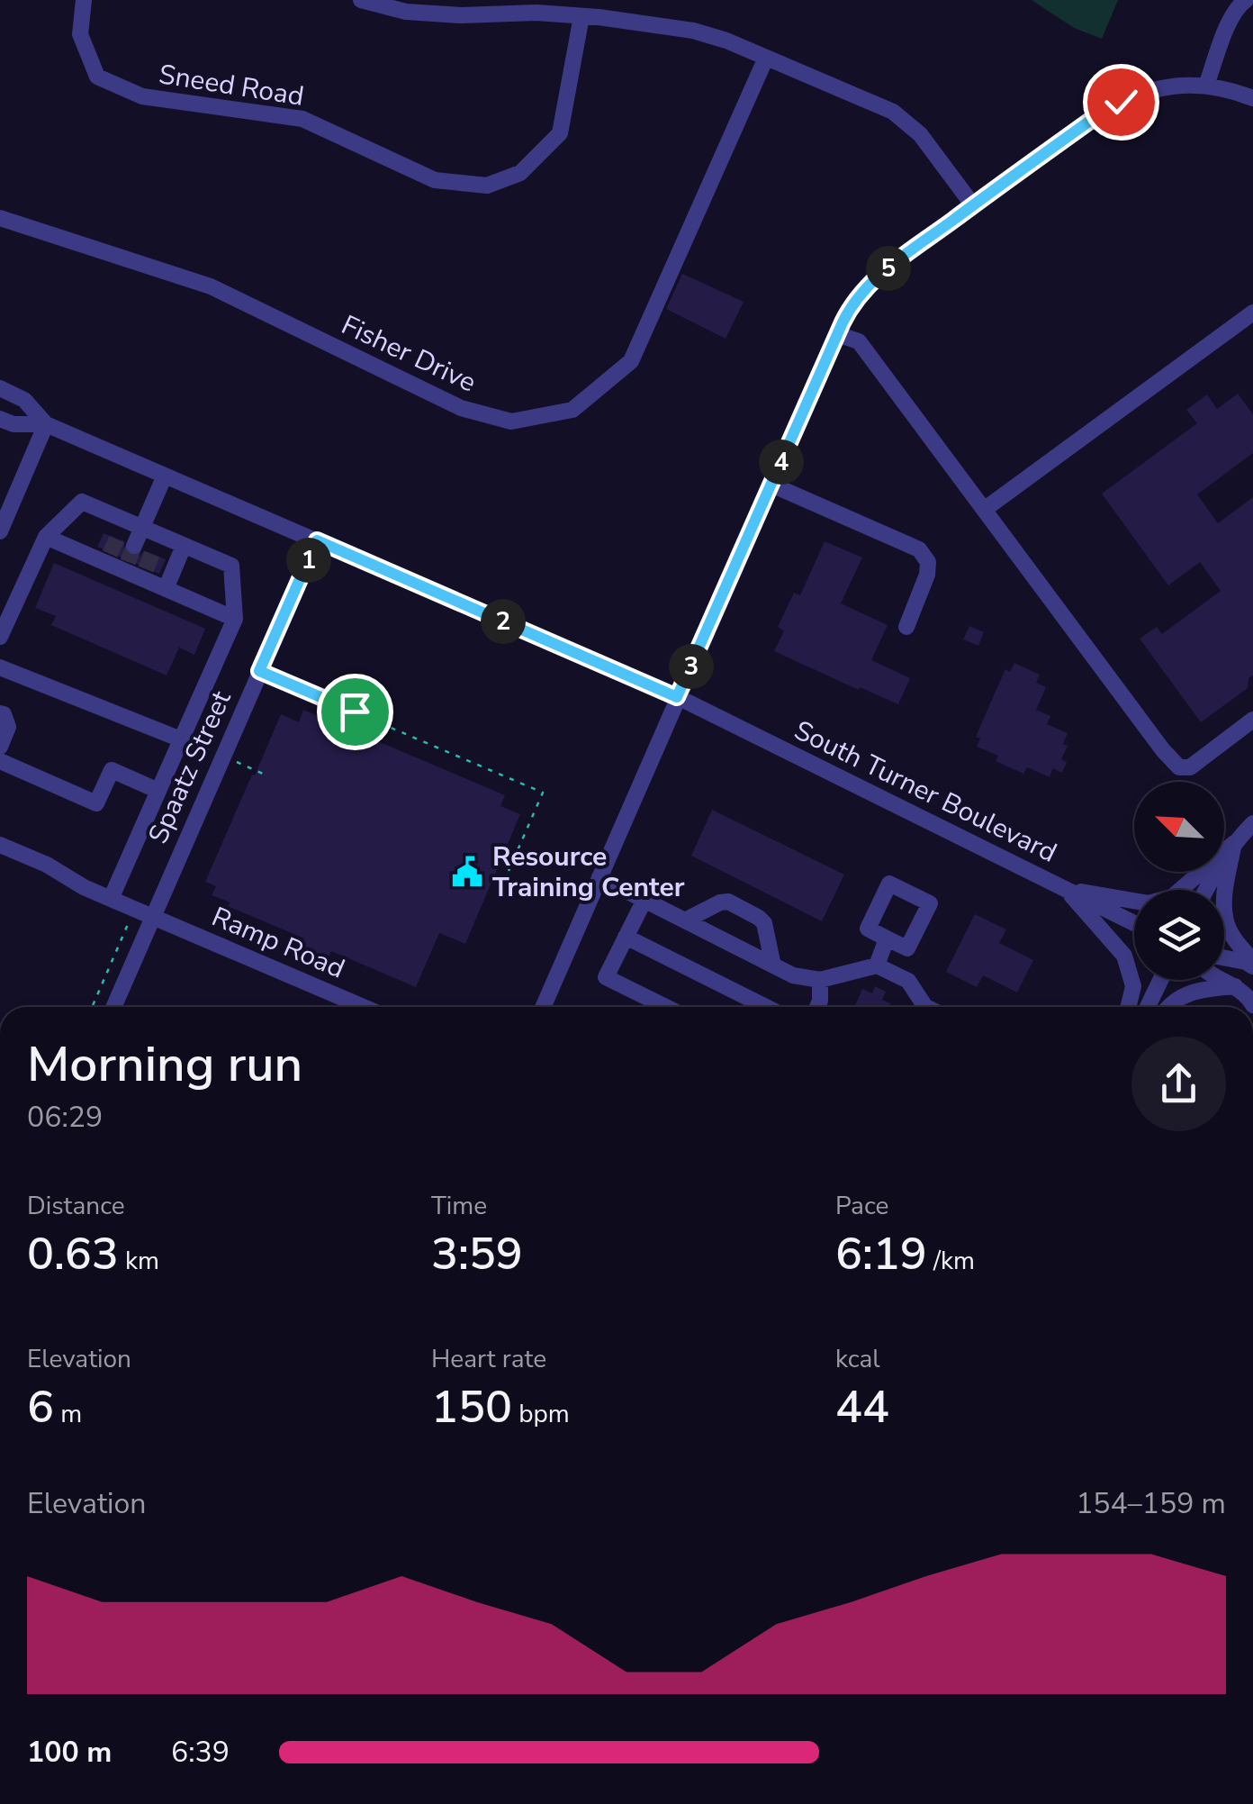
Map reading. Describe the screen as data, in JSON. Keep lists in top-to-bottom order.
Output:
{
  "streets": {
    "street": [
      "Sneed Road",
      "Fisher Drive",
      "Spaatz Street",
      "South Turner Boulevard",
      "Ramp Road"
    ]
  },
  "crossings": [
    ["Spaatz Street", "South Turner Boulevard"],
    ["Spaatz Street", "Ramp Road"]
  ],
  "places": {
    "public building": ["Resource Training Center"]
  },
  "north": "top left",
  "page": {
    "pins": [
      "5",
      "4",
      "1",
      "2",
      "3"
    ],
    "heading": ["Morning run", "06:29"],
    "stats": [
      ["Distance", "0.63 km"],
      ["Time", "3:59"],
      ["Pace", "6:19 /km"],
      ["Elevation", "6 m"],
      ["Heart rate", "150 bpm"],
      ["kcal", "44"]
    ],
    "chart": ["Elevation", "154–159 m"],
    "list": [
      {
        "name": "100 m",
        "note": "6:39"
      }
    ]
  }
}
